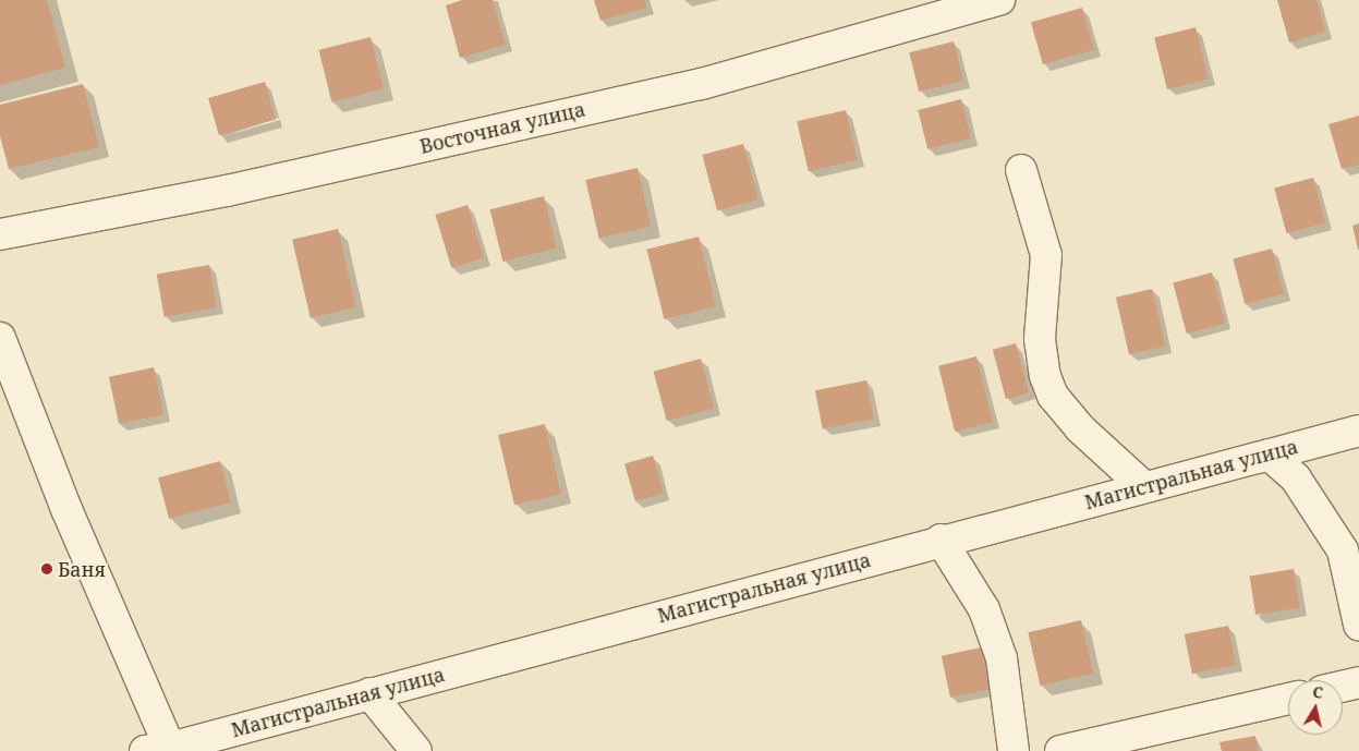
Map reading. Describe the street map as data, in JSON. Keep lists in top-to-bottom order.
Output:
{
  "streets": {
    "street": ["Восточная улица", "Магистральная улица"]
  },
  "places": ["Баня"],
  "north": "top"
}
